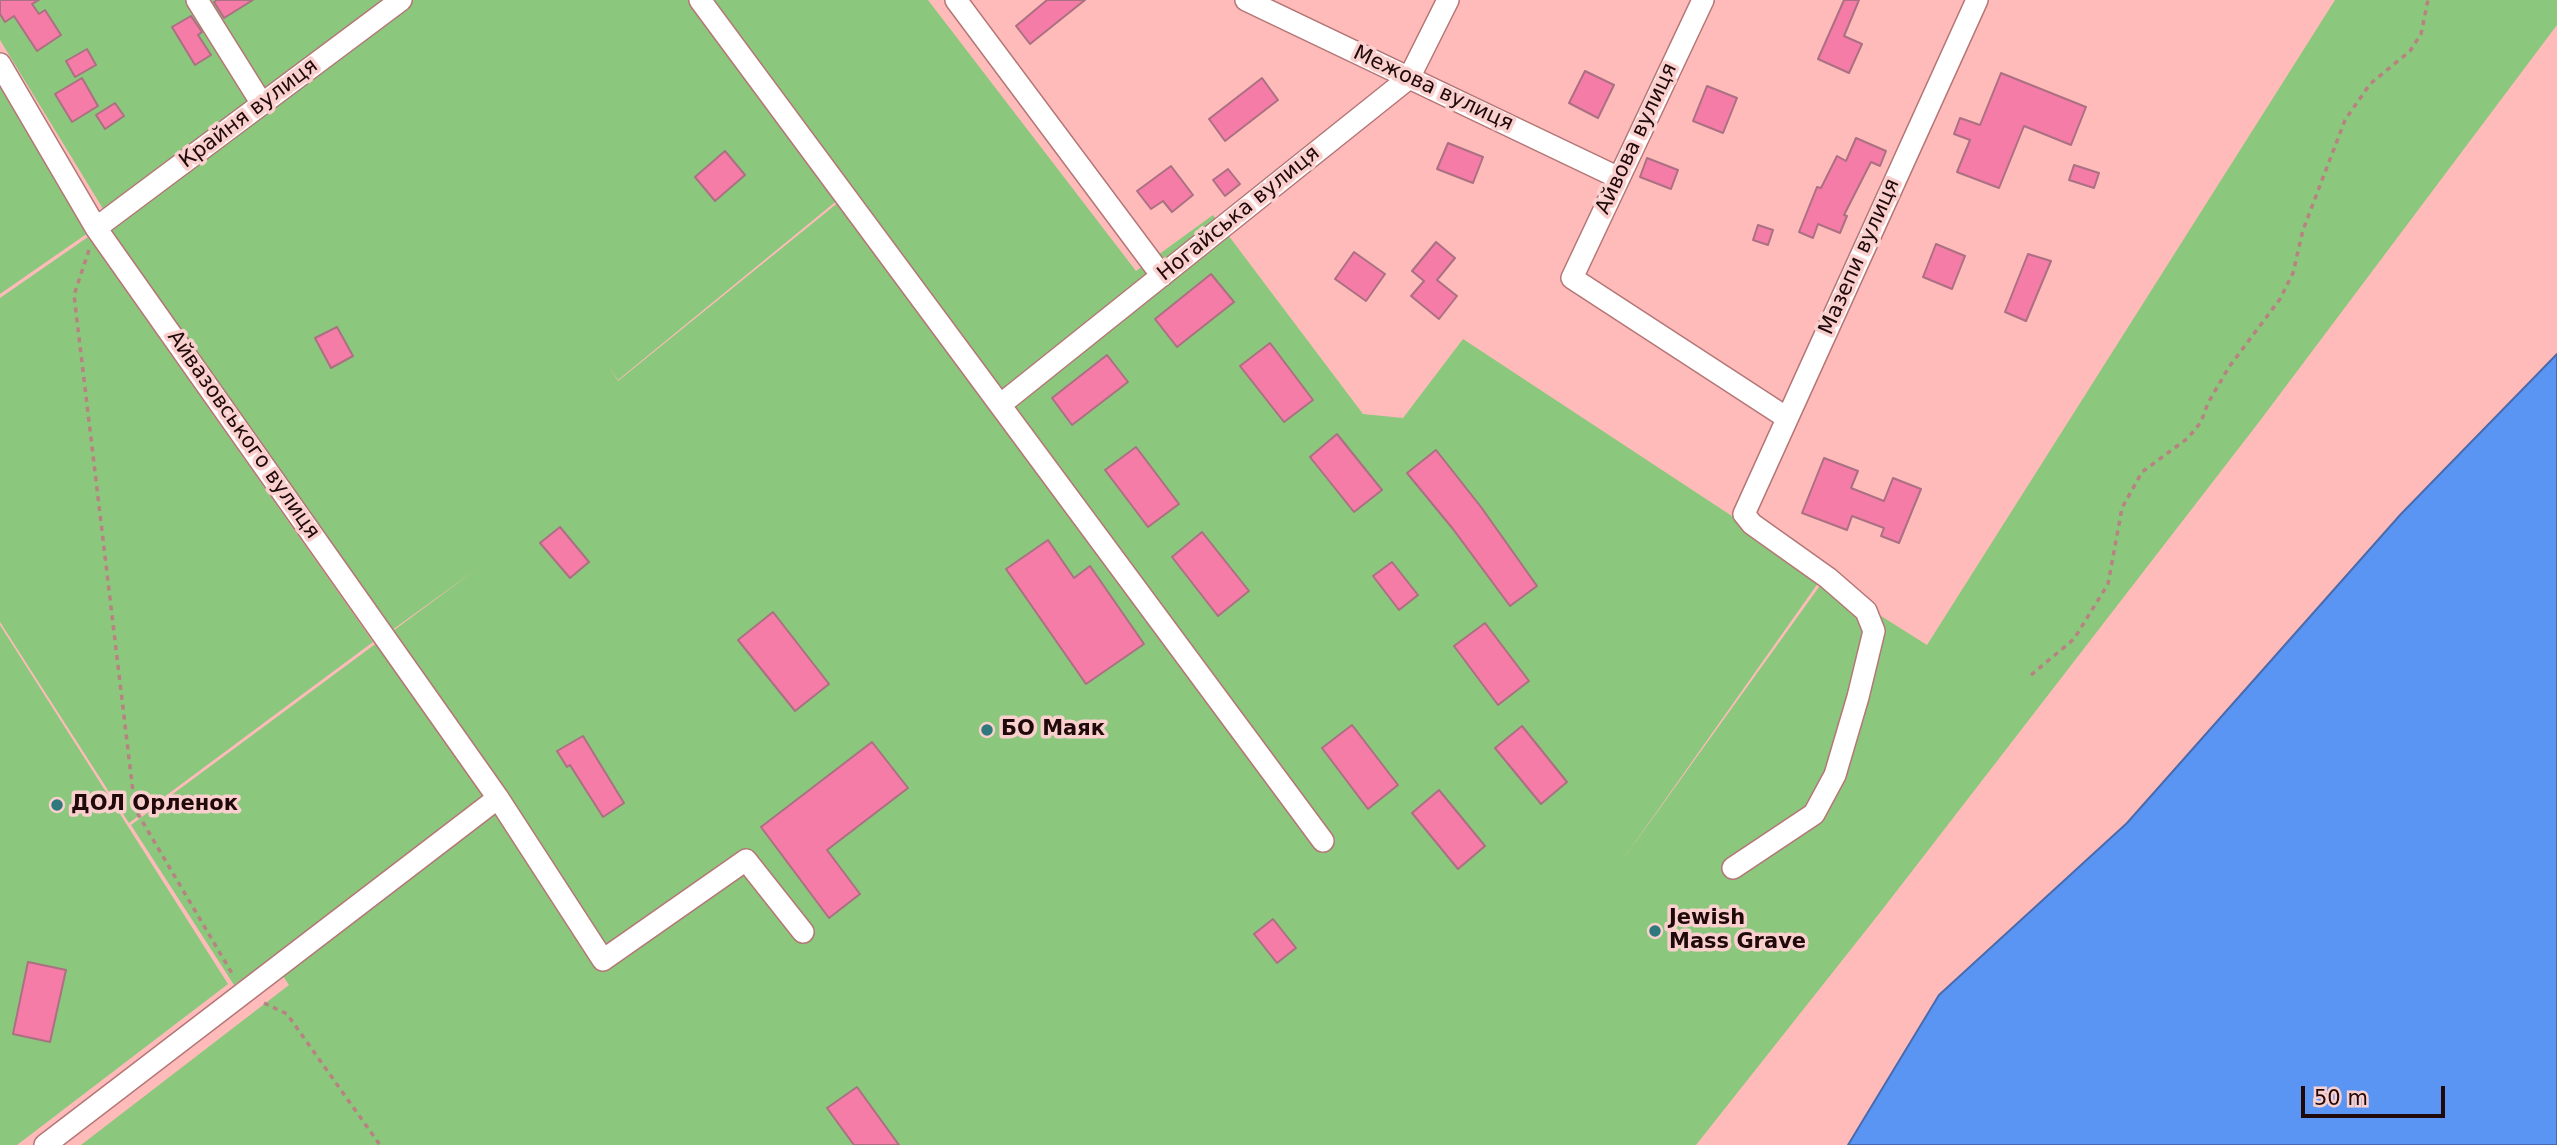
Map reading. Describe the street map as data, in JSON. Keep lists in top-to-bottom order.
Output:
{
  "streets": {
    "street": [
      "Межова вулиця",
      "Крайня вулиця",
      "Айвова вулиця",
      "Ногайська вулиця",
      "Мазепи вулиця",
      "Айвазовського вулиця"
    ]
  },
  "crossings": [
    ["Межова вулиця", "Айвова вулиця"],
    ["Межова вулиця", "Ногайська вулиця"],
    ["Крайня вулиця", "Айвазовського вулиця"],
    ["Айвова вулиця", "Мазепи вулиця"]
  ],
  "places": ["БО Маяк", "ДОЛ Орленок", "Jewish Mass Grave"],
  "scale_bar": "50 m"
}
